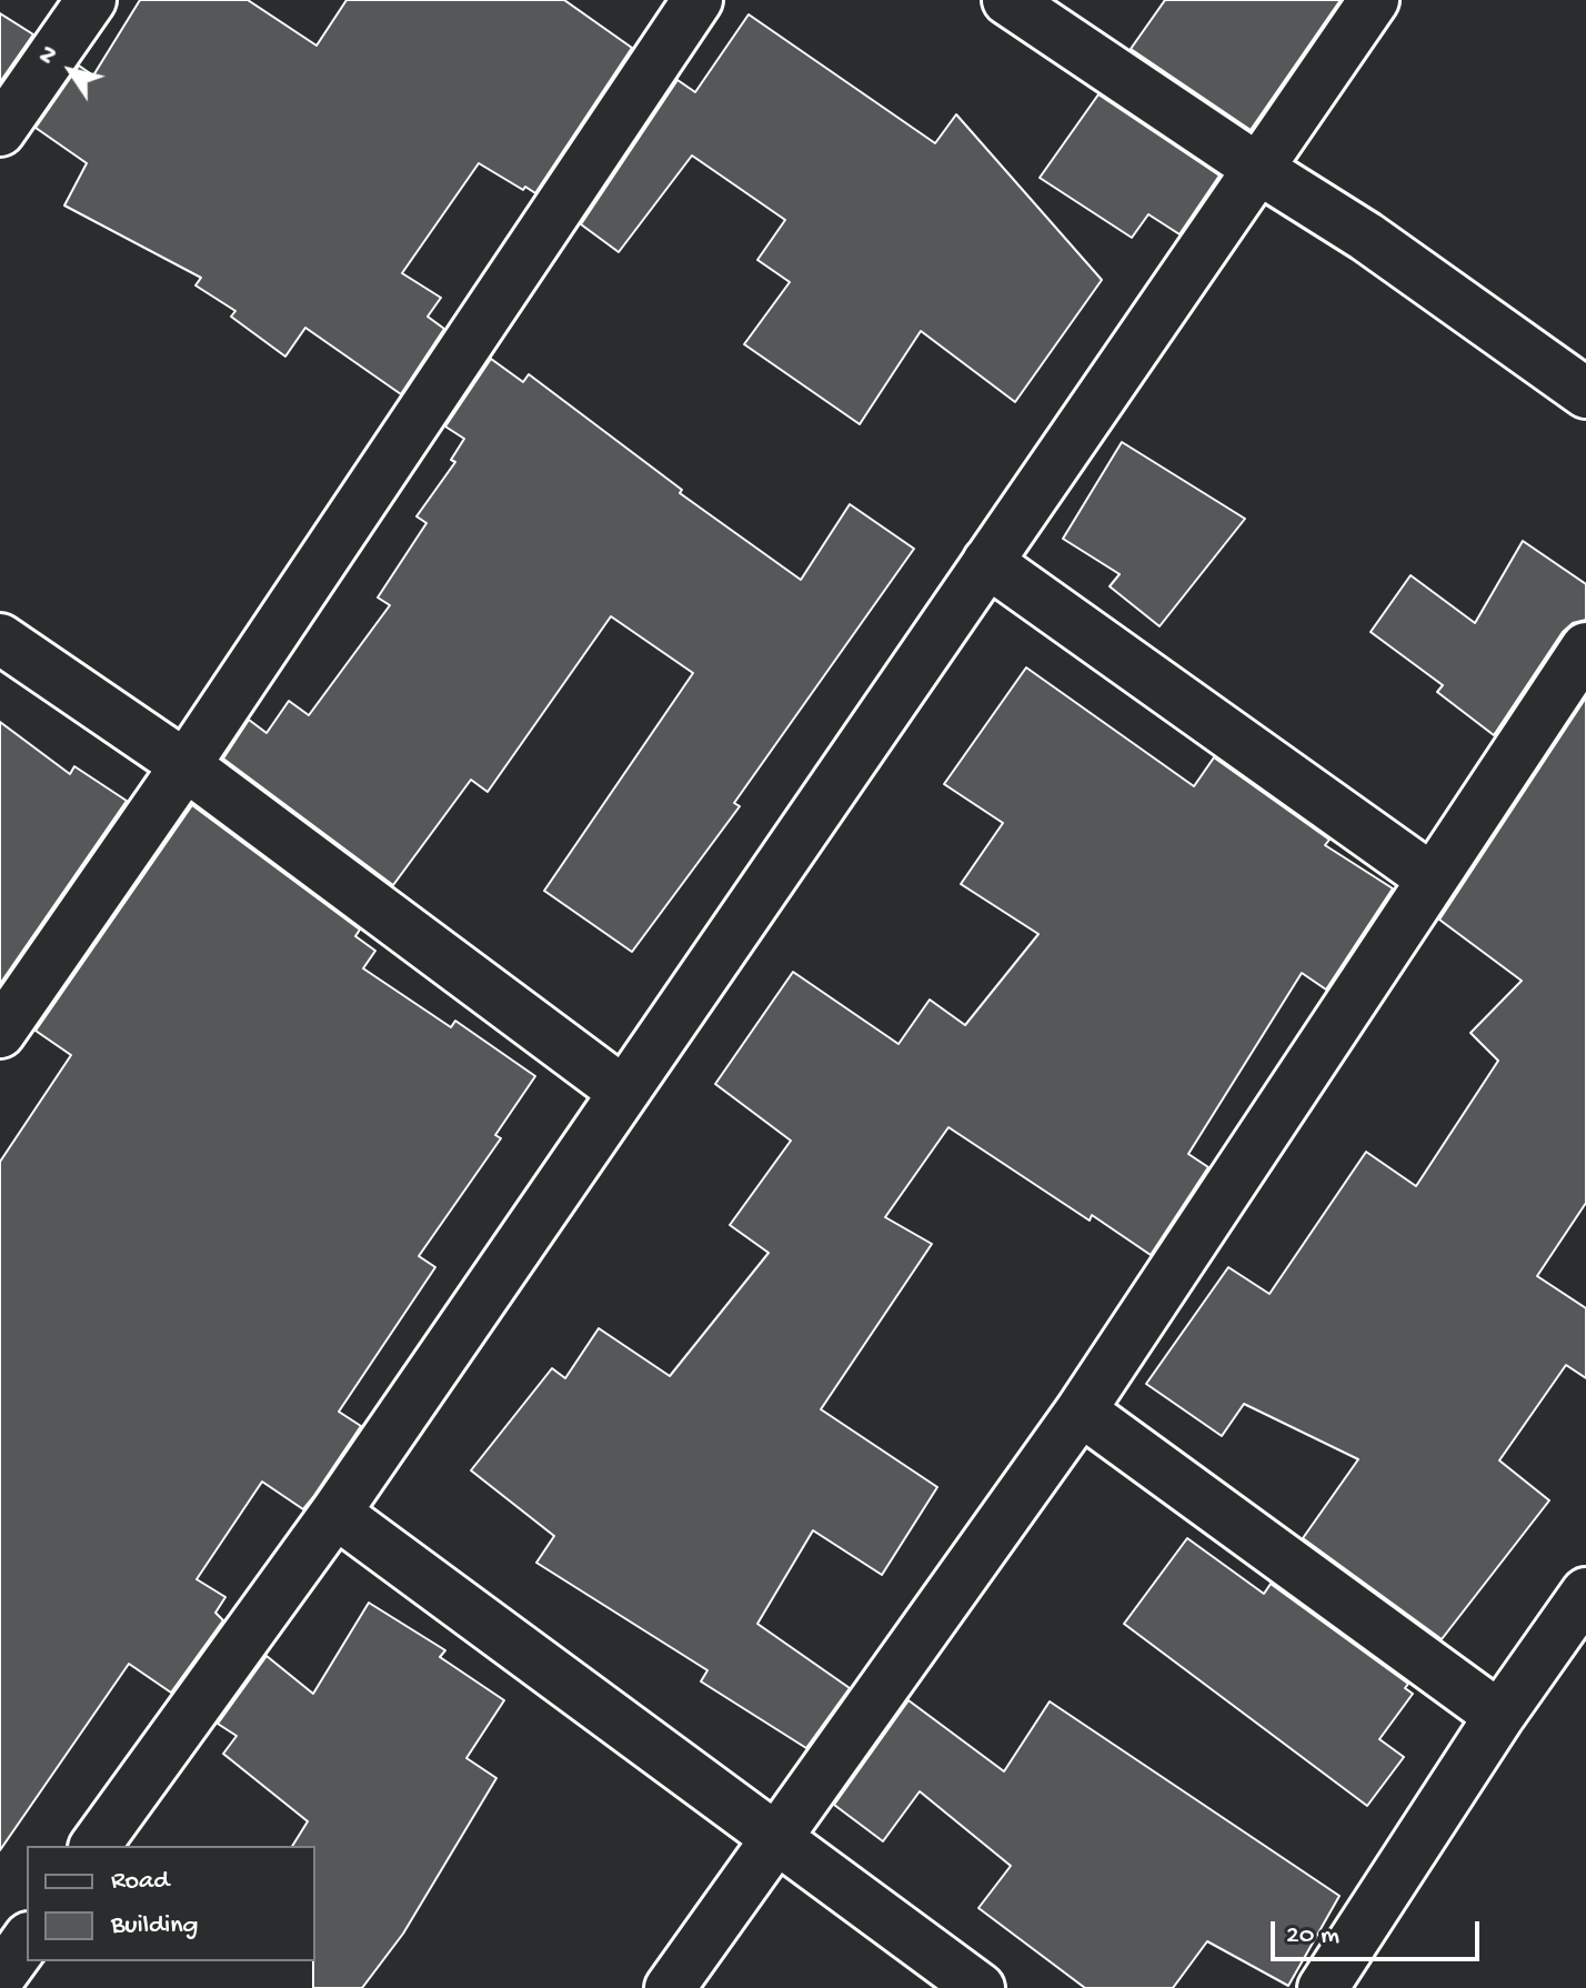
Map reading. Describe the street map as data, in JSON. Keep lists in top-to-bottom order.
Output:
{
  "legend": ["Road", "Building"],
  "scale_bar": "20 m",
  "north": "top left"
}
